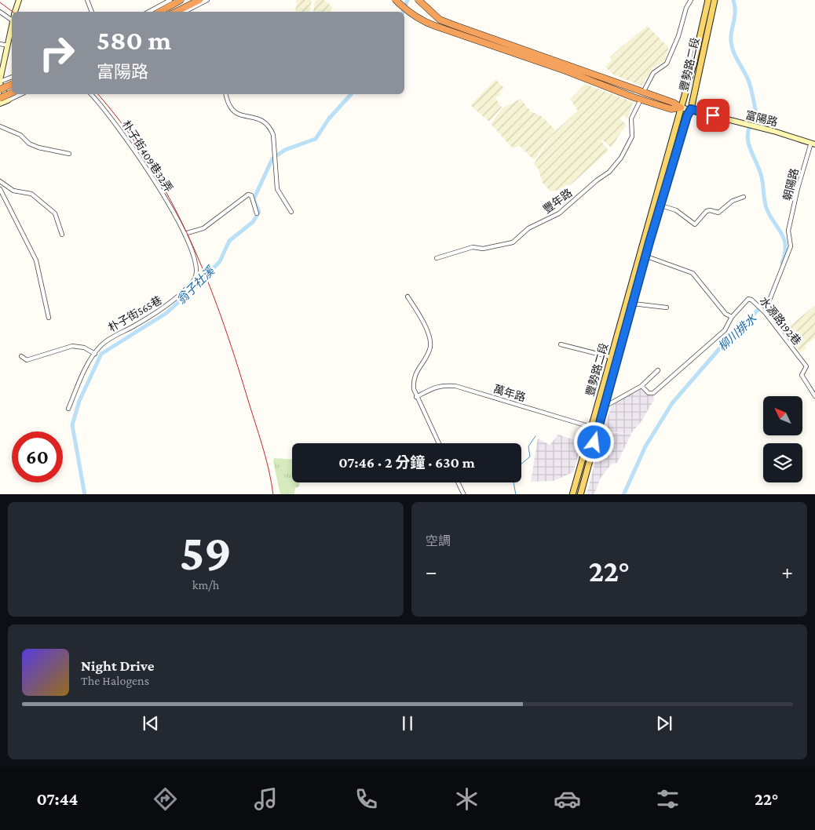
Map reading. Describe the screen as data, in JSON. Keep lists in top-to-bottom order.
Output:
{
  "streets": {
    "main road": ["豐勢路二段"],
    "street": [
      "富陽路",
      "朴子街409巷32弄",
      "朝陽路",
      "豐年路",
      "朴子街565巷",
      "水源路192巷",
      "萬年路"
    ]
  },
  "crossings": [
    ["豐勢路二段", "富陽路"],
    ["豐勢路二段", "萬年路"],
    ["富陽路", "朝陽路"],
    ["朴子街409巷32弄", "朴子街565巷"],
    ["朝陽路", "水源路192巷"]
  ],
  "water": ["翁子社溪", "柳川排水"],
  "north": "top left",
  "page": {
    "turn": ["580 m", "富陽路"],
    "limit": "60",
    "trip": "07:46 · 2 分鐘 · 630 m",
    "tile": [
      ["59", "km/h"],
      "空調"
    ],
    "heat": ["−", "22°", "+"],
    "song": ["Night Drive", "The Halogens"],
    "tabs": ["07:44", "22°"]
  }
}
